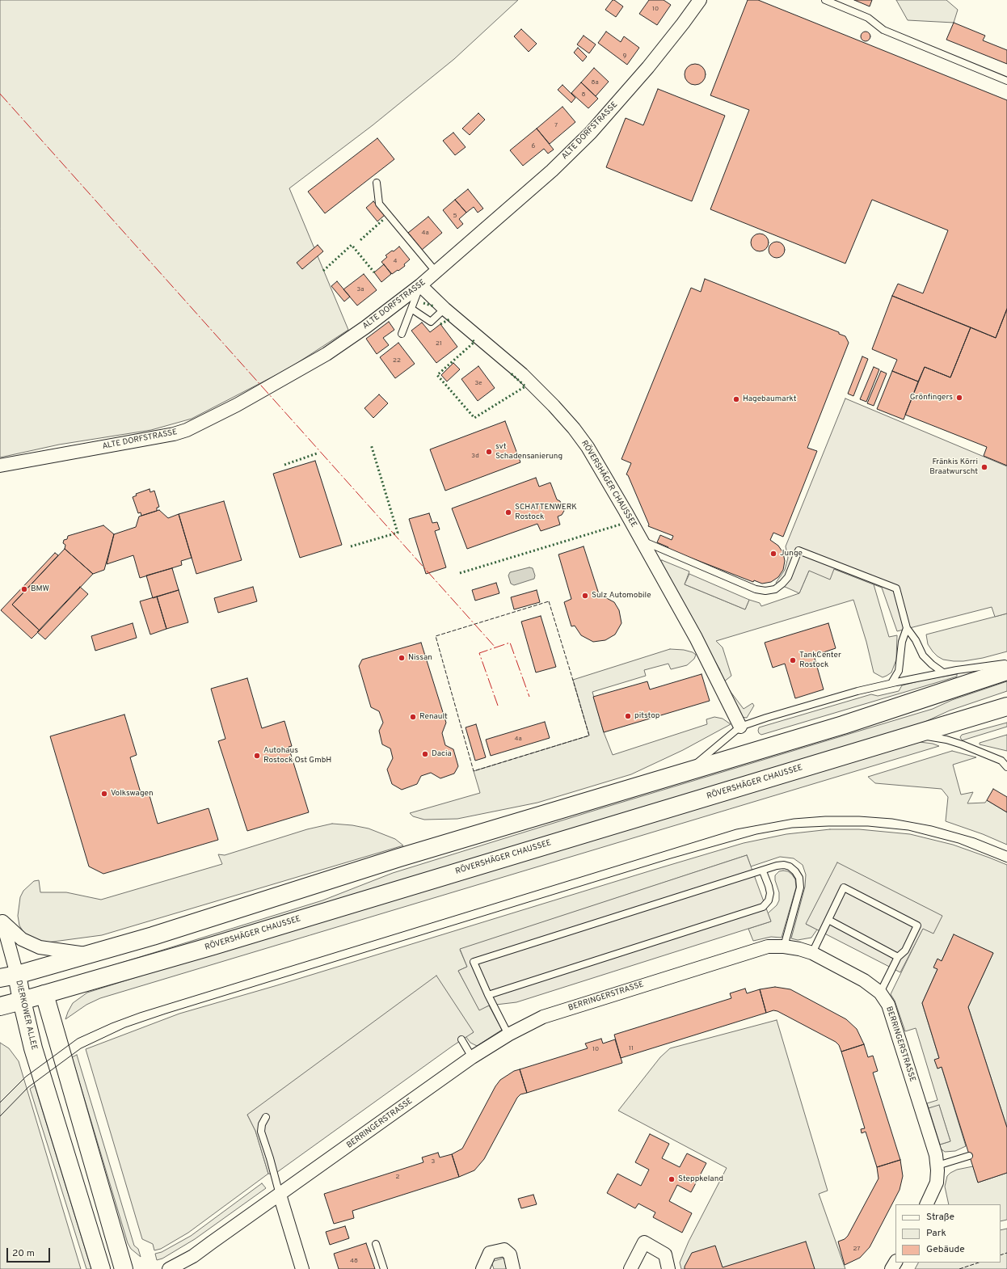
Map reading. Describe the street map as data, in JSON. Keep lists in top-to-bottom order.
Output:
{
  "streets": {
    "main road": ["RÖVERSHÄGER CHAUSSEE", "DIERKOWER ALLEE"],
    "street": ["ALTE DORFSTRASSE", "BERRINGERSTRASSE"]
  },
  "crossings": [
    ["ALTE DORFSTRASSE", "RÖVERSHÄGER CHAUSSEE"],
    ["RÖVERSHÄGER CHAUSSEE", "DIERKOWER ALLEE"]
  ],
  "places": [
    "Grönfingers",
    "Hagebaumarkt",
    "svt Schadensanierung",
    "Fränkis Körri Braatwurscht",
    "SCHATTENWERK Rostock",
    "Junge",
    "BMW",
    "Sulz Automobile",
    "Nissan",
    "TankCenter Rostock",
    "pitstop",
    "Renault",
    "Dacia",
    "Autohaus Rostock Ost GmbH",
    "Volkswagen",
    "Steppkeland"
  ],
  "house_numbers": [
    "10",
    "9",
    "8a",
    "8",
    "7",
    "6",
    "5",
    "4a",
    "4",
    "3a",
    "21",
    "22",
    "3e",
    "3d",
    "4a",
    "11",
    "10",
    "3",
    "2",
    "27",
    "48"
  ],
  "legend": ["Straße", "Park", "Gebäude"],
  "scale_bar": "20 m"
}
